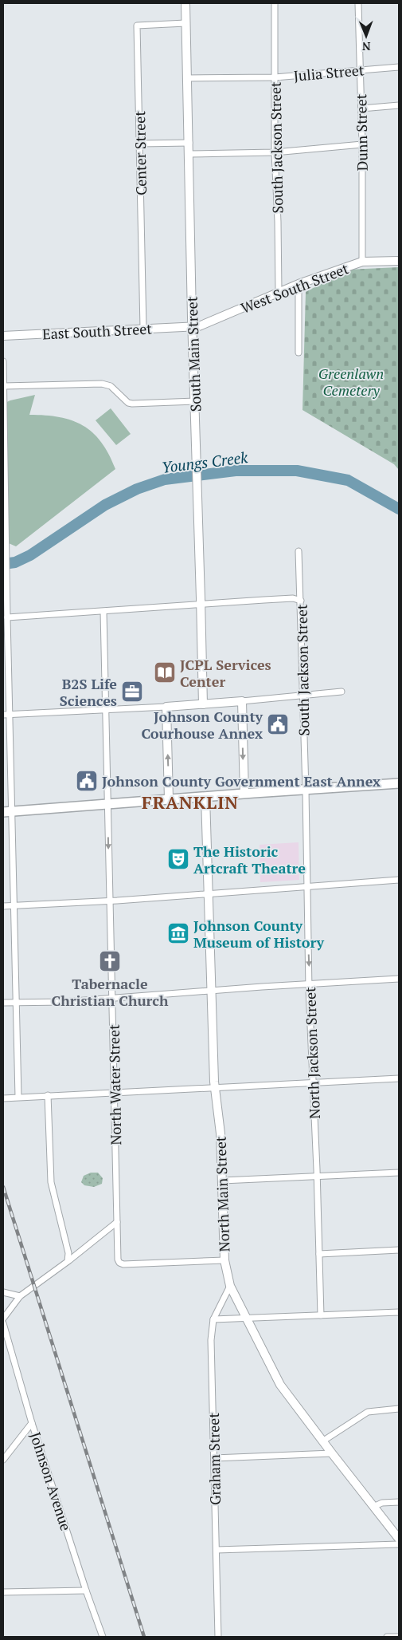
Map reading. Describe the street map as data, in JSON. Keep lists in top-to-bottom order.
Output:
{
  "streets": {
    "street": [
      "Julia Street",
      "Dunn Street",
      "South Jackson Street",
      "Center Street",
      "West South Street",
      "East South Street",
      "South Main Street",
      "North Jackson Street",
      "North Water Street",
      "North Main Street",
      "Graham Street",
      "Johnson Avenue"
    ]
  },
  "crossings": [
    ["Julia Street", "Dunn Street"],
    ["Julia Street", "South Jackson Street"],
    ["Julia Street", "South Main Street"],
    ["Dunn Street", "West South Street"],
    ["South Jackson Street", "West South Street"],
    ["South Jackson Street", "North Jackson Street"],
    ["Center Street", "East South Street"],
    ["Center Street", "South Main Street"],
    ["West South Street", "East South Street"],
    ["West South Street", "South Main Street"],
    ["East South Street", "South Main Street"],
    ["North Water Street", "North Main Street"],
    ["North Main Street", "Graham Street"]
  ],
  "districts": ["FRANKLIN"],
  "water": ["Youngs Creek"],
  "parks": ["Greenlawn Cemetery"],
  "places": {
    "library": ["JCPL Services Center"],
    "office": ["B2S Life Sciences"],
    "public building": ["Johnson County Courhouse Annex", "Johnson County Government East Annex"],
    "theatre": ["The Historic Artcraft Theatre"],
    "museum": ["Johnson County Museum of History"],
    "church": ["Tabernacle Christian Church"]
  },
  "north": "bottom"
}
